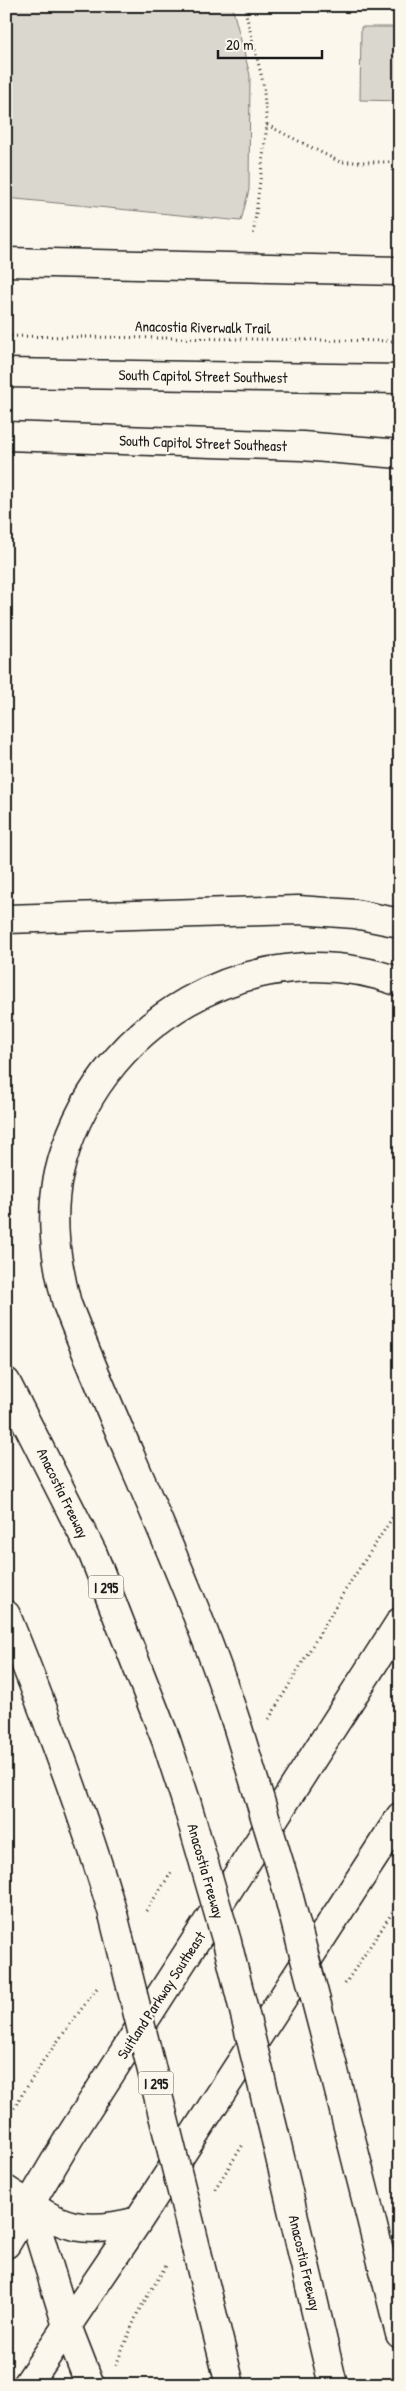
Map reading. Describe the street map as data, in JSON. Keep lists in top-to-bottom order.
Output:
{
  "streets": {
    "main road": [
      "South Capitol Street Southwest",
      "South Capitol Street Southeast",
      "Anacostia Freeway",
      "I 295",
      "Suitland Parkway Southeast"
    ],
    "path": ["Anacostia Riverwalk Trail"]
  },
  "scale_bar": "20 m"
}
